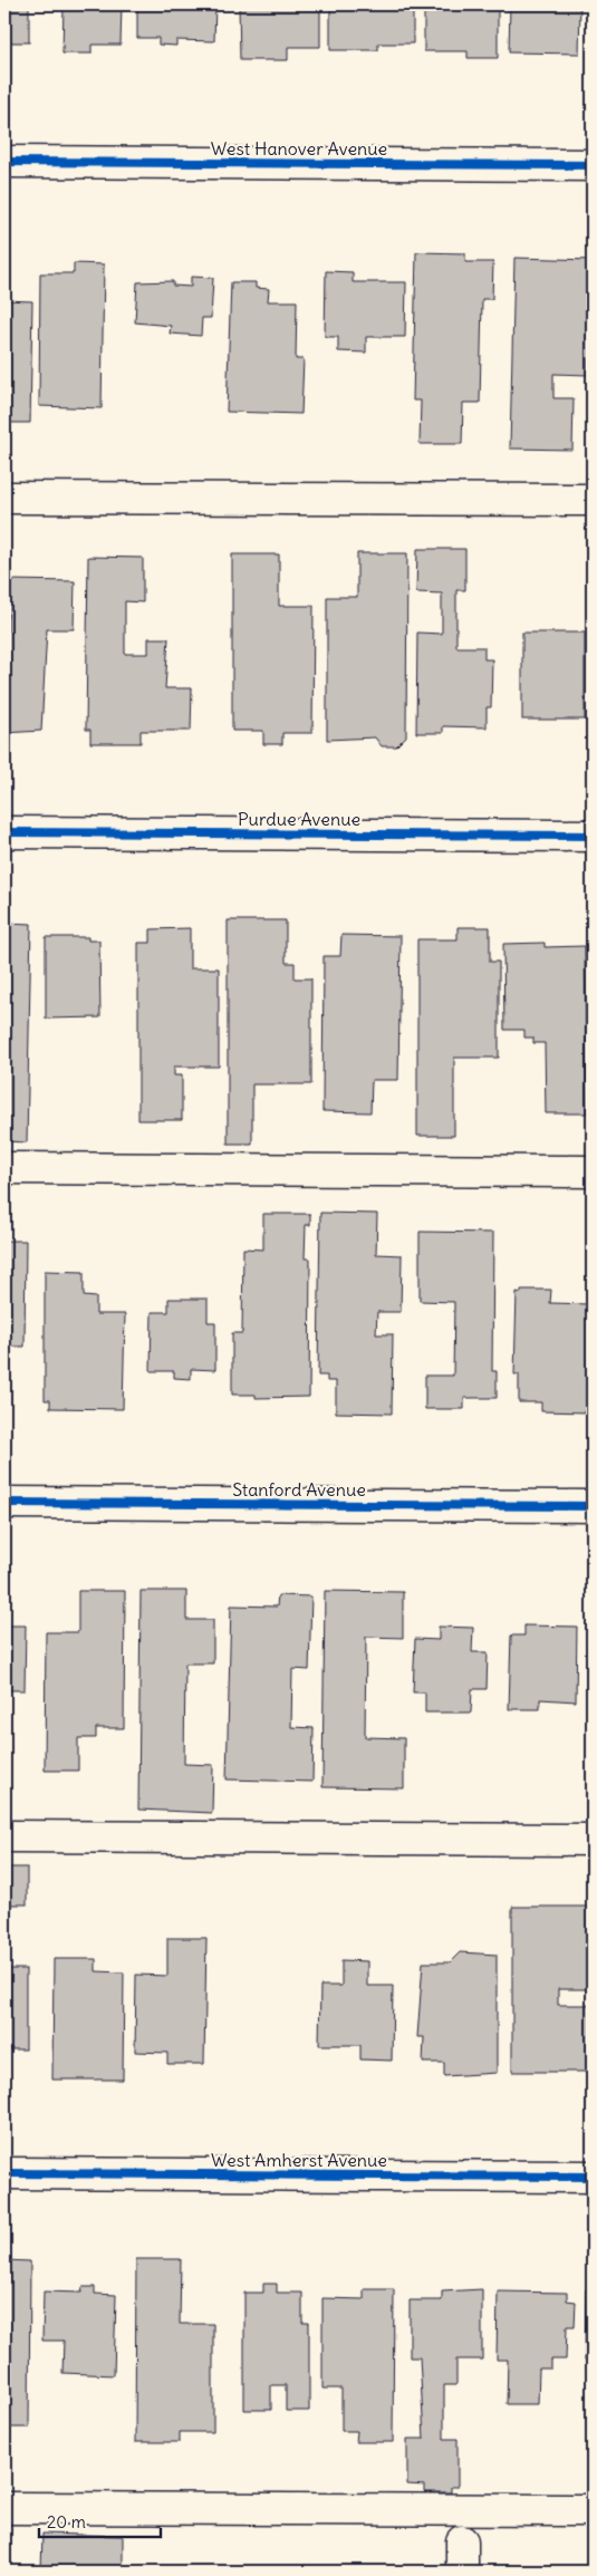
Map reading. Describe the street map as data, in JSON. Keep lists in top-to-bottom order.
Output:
{
  "streets": {
    "street": [
      "West Hanover Avenue",
      "Purdue Avenue",
      "Stanford Avenue",
      "West Amherst Avenue"
    ]
  },
  "scale_bar": "20 m"
}
